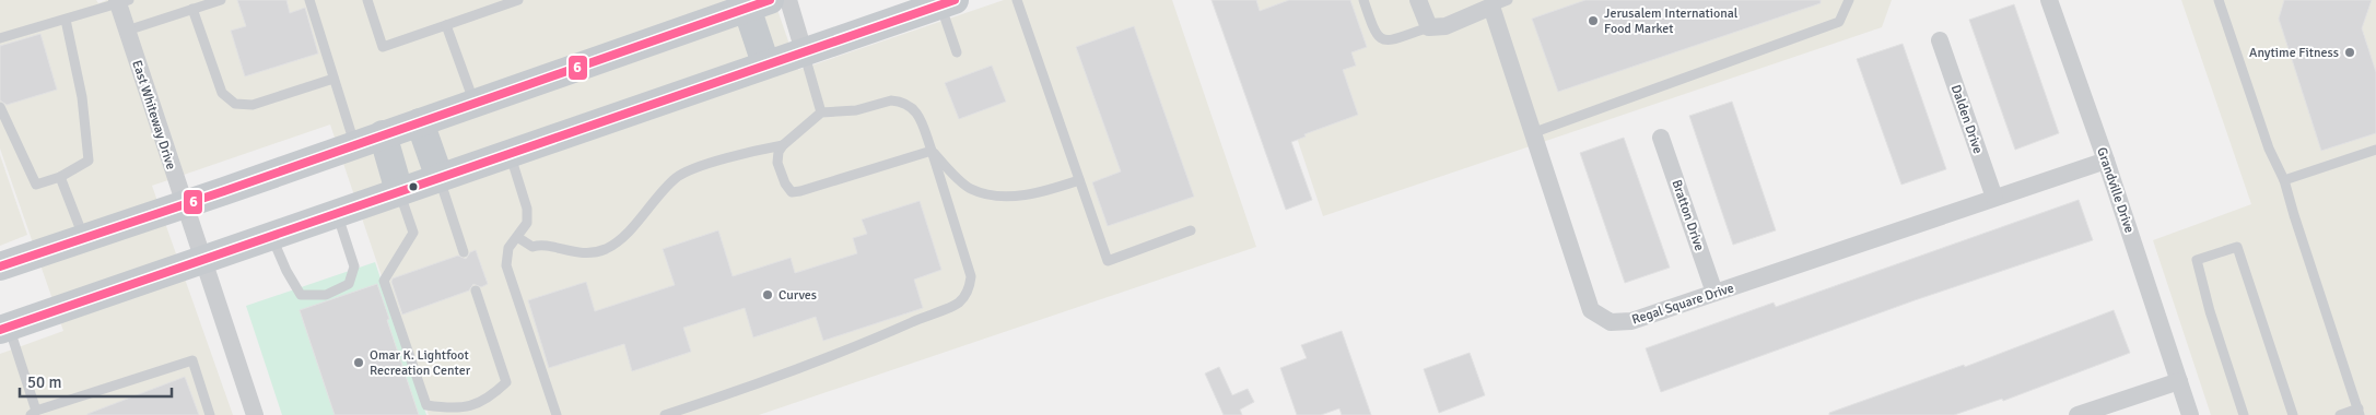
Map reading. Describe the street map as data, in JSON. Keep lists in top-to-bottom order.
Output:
{
  "streets": {
    "street": [
      "East Whiteway Drive",
      "Dalden Drive",
      "Grandville Drive",
      "Bratton Drive",
      "Regal Square Drive"
    ]
  },
  "crossings": [
    ["Dalden Drive", "Regal Square Drive"],
    ["Grandville Drive", "Regal Square Drive"],
    ["Bratton Drive", "Regal Square Drive"]
  ],
  "places": [
    "Jerusalem International Food Market",
    "Anytime Fitness",
    "Curves",
    "Omar K. Lightfoot Recreation Center"
  ],
  "lines": ["transit line 6"],
  "scale_bar": "50 m"
}
